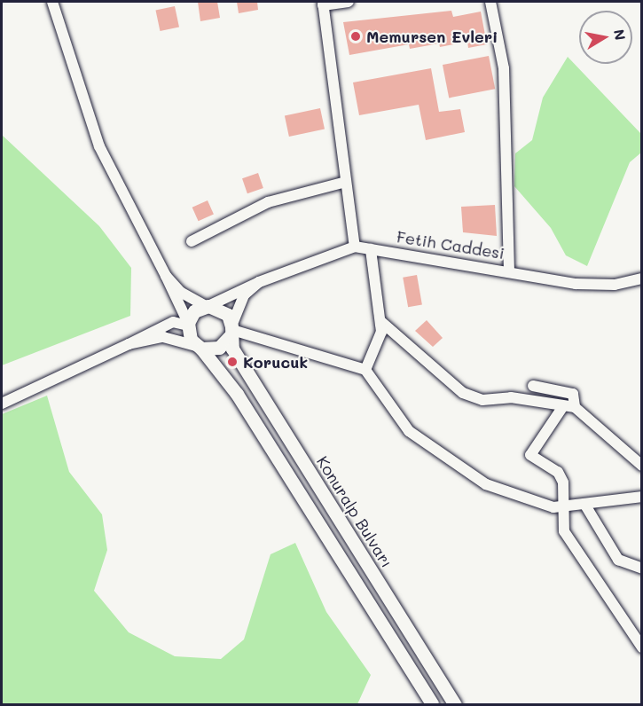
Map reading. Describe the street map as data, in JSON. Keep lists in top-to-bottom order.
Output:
{
  "streets": {
    "main road": ["Konuralp Bulvarı"],
    "street": ["Fetih Caddesi"]
  },
  "crossings": [
    ["Fetih Caddesi", "Konuralp Bulvarı"]
  ],
  "places": ["Memursen Evleri", "Korucuk"],
  "north": "right"
}
